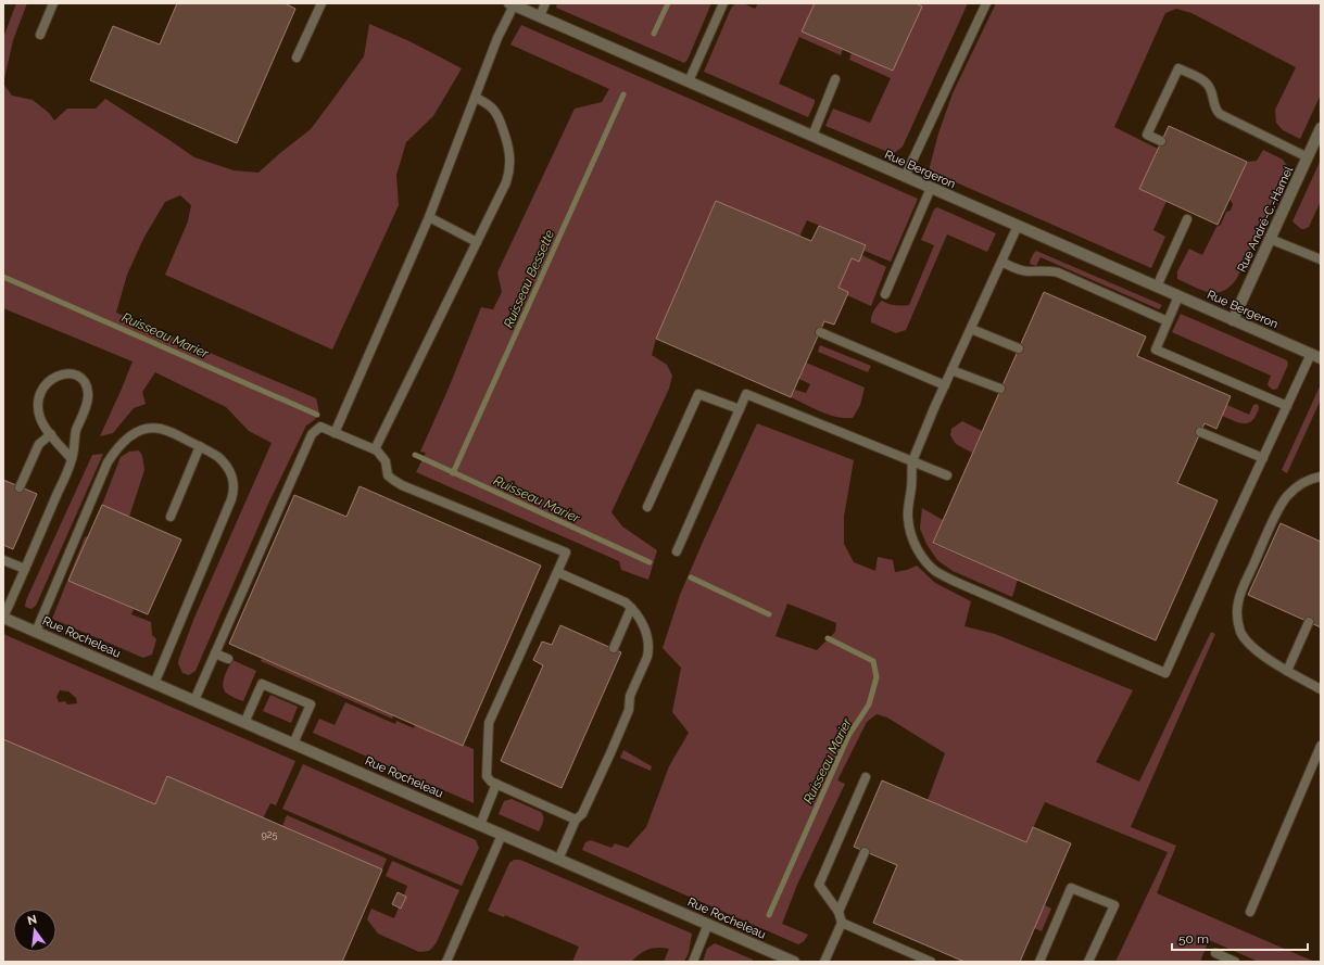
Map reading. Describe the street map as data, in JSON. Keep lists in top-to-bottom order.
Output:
{
  "streets": {
    "street": ["Rue Bergeron", "Rue André-C.-Hamel", "Rue Rocheleau"]
  },
  "crossings": [
    ["Rue Bergeron", "Rue André-C.-Hamel"]
  ],
  "water": ["Ruisseau Bessette", "Ruisseau Marier"],
  "house_numbers": ["925"],
  "scale_bar": "50 m",
  "north": "top"
}
